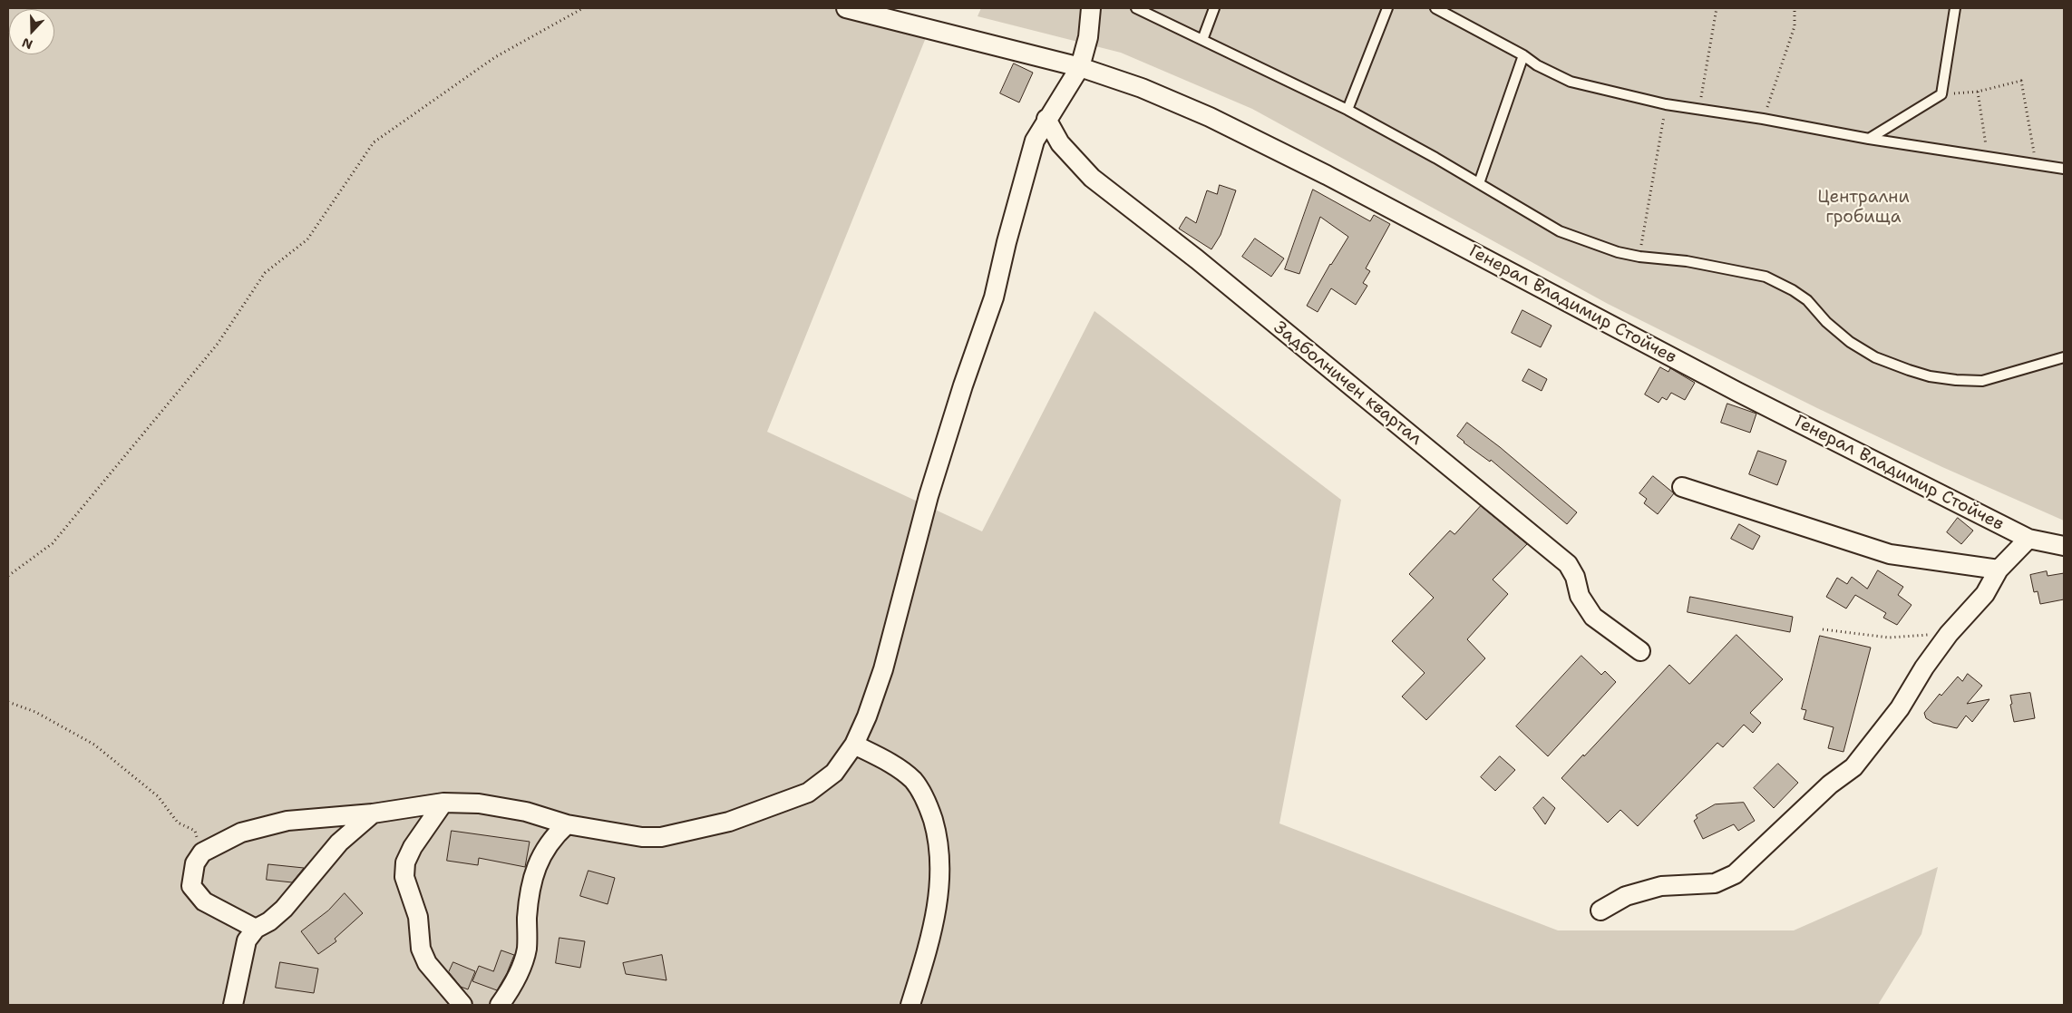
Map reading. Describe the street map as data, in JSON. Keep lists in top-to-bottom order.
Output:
{
  "streets": {
    "street": ["Генерал Владимир Стойчев", "Задболничен квартал"]
  },
  "parks": ["Централни гробища"],
  "north": "bottom"
}
